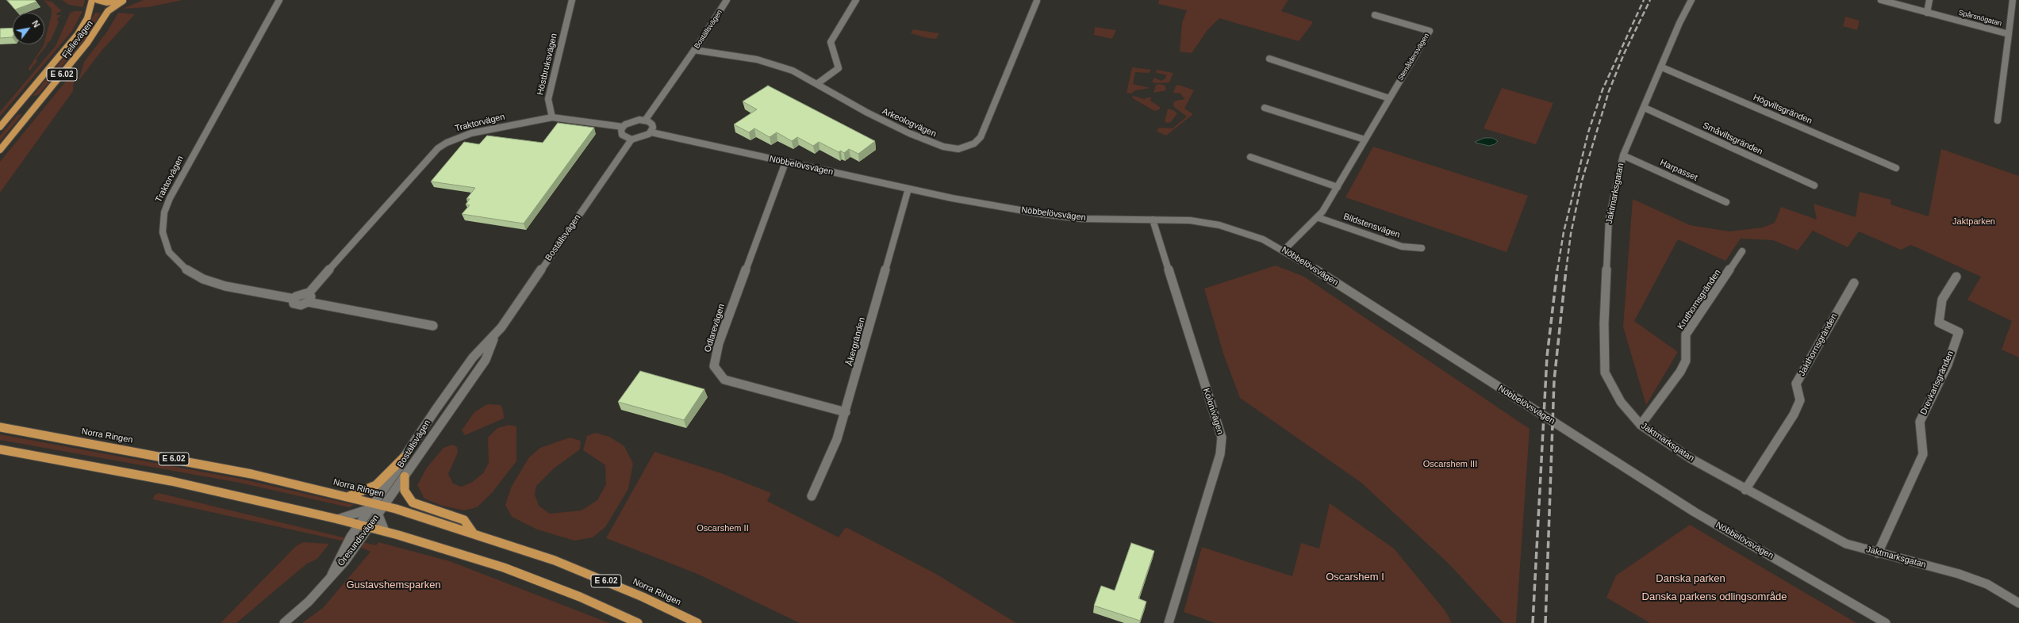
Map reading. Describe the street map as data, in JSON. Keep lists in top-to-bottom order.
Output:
{
  "streets": {
    "main road": ["Fjelievägen", "E 6.02", "Norra Ringen"],
    "street": [
      "Spårsnögatan",
      "Boställsvägen",
      "Stenåldersvägen",
      "Höstbruksvägen",
      "Högviltsgränden",
      "Traktorvägen",
      "Arkeologvägen",
      "Småviltsgränden",
      "Nöbbelövsvägen",
      "Harpasset",
      "Jaktmarksgatan",
      "Bildstensvägen",
      "Kruthornsgränden",
      "Odlarevägen",
      "Åkergränden",
      "Jakthornsgränden",
      "Drevkarlsgränden",
      "Kolonivägen",
      "Öresundsvägen"
    ]
  },
  "crossings": [
    ["Boställsvägen", "Arkeologvägen"],
    ["Boställsvägen", "Norra Ringen"],
    ["Boställsvägen", "Öresundsvägen"],
    ["Stenåldersvägen", "Nöbbelövsvägen"],
    ["Stenåldersvägen", "Bildstensvägen"],
    ["Höstbruksvägen", "Traktorvägen"],
    ["Högviltsgränden", "Jaktmarksgatan"],
    ["Småviltsgränden", "Jaktmarksgatan"],
    ["Nöbbelövsvägen", "Odlarevägen"],
    ["Nöbbelövsvägen", "Åkergränden"],
    ["Nöbbelövsvägen", "Kolonivägen"],
    ["Harpasset", "Jaktmarksgatan"],
    ["Jaktmarksgatan", "Kruthornsgränden"],
    ["Jaktmarksgatan", "Jakthornsgränden"],
    ["Jaktmarksgatan", "Drevkarlsgränden"],
    ["Odlarevägen", "Åkergränden"],
    ["Norra Ringen", "Öresundsvägen"]
  ],
  "parks": [
    "Jaktparken",
    "Oscarshem III",
    "Oscarshem II",
    "Oscarshem I",
    "Danska parken",
    "Gustavshemsparken",
    "Danska parkens odlingsområde"
  ],
  "north": "top right"
}
